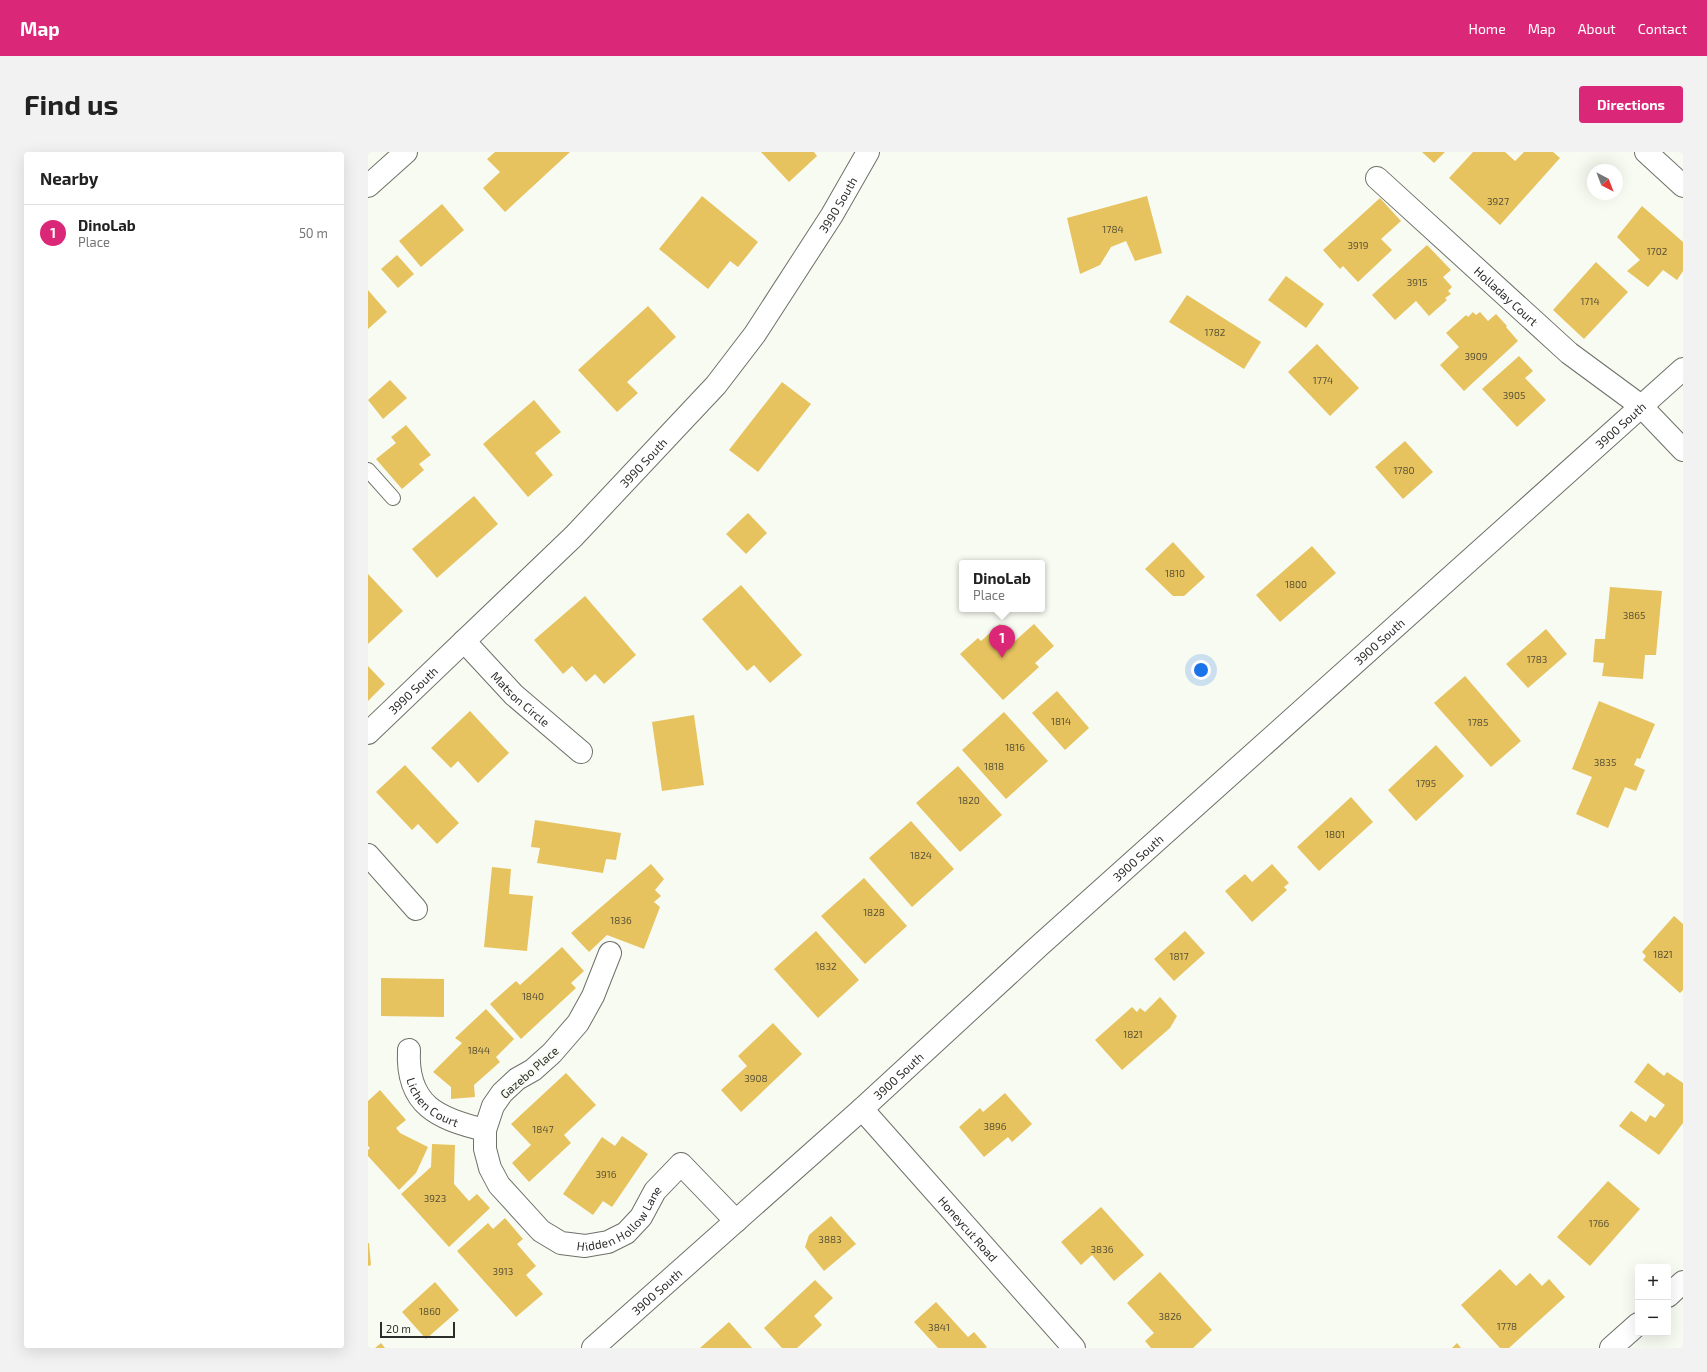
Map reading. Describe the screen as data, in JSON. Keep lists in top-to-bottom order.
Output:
{
  "streets": {
    "street": [
      "3990 South",
      "Holladay Court",
      "3900 South",
      "Matson Circle",
      "Gazebo Place",
      "Lichen Court",
      "Hidden Hollow Lane",
      "Honeycut Road"
    ]
  },
  "crossings": [
    ["3990 South", "Matson Circle"],
    ["Holladay Court", "3900 South"],
    ["3900 South", "Hidden Hollow Lane"],
    ["3900 South", "Honeycut Road"],
    ["Gazebo Place", "Lichen Court"],
    ["Gazebo Place", "Hidden Hollow Lane"],
    ["Lichen Court", "Hidden Hollow Lane"]
  ],
  "house_numbers": [
    "3927",
    "1784",
    "3919",
    "1702",
    "3915",
    "1714",
    "1782",
    "3909",
    "1774",
    "3905",
    "1780",
    "1810",
    "1800",
    "3865",
    "1783",
    "1814",
    "1785",
    "1816",
    "3835",
    "1818",
    "1795",
    "1820",
    "1801",
    "1824",
    "1828",
    "1836",
    "1821",
    "1817",
    "1832",
    "1840",
    "1821",
    "1844",
    "3908",
    "3896",
    "1847",
    "3916",
    "3923",
    "1766",
    "3883",
    "3836",
    "3913",
    "1860",
    "3826",
    "1778",
    "3841"
  ],
  "scale_bar": "20 m",
  "north": "bottom right",
  "page": {
    "header": "Map",
    "nav": [
      "Home",
      "Map",
      "About",
      "Contact"
    ],
    "buttons": "Directions",
    "title": "Find us",
    "heading": "Nearby",
    "list": [
      {
        "mark": "1",
        "name": "DinoLab",
        "note": "Place",
        "value": "50 m"
      }
    ],
    "popup": ["DinoLab", "Place"],
    "pins": "1",
    "map_buttons": ["+", "−"],
    "scale": "20 m"
  }
}
